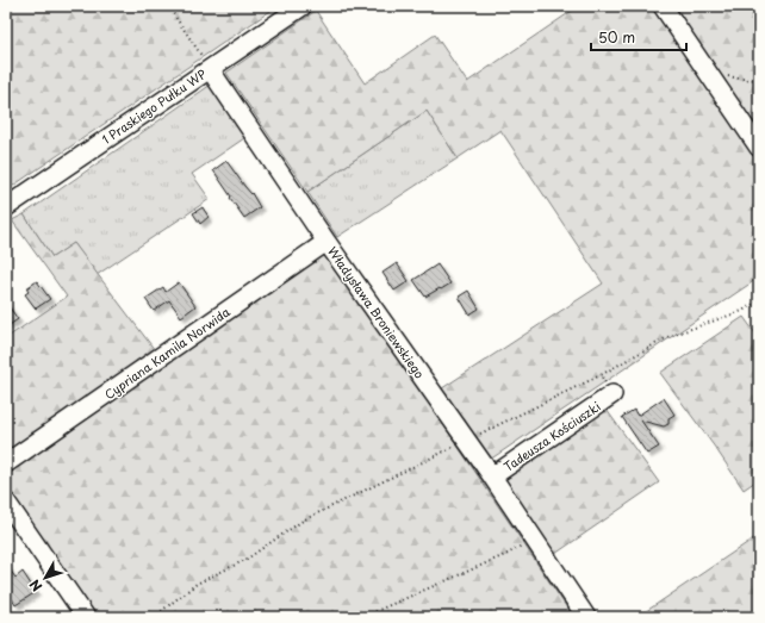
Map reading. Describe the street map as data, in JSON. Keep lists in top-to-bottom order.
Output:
{
  "streets": {
    "street": [
      "1 Praskiego Pułku WP",
      "Władysława Broniewskiego",
      "Cypriana Kamila Norwida",
      "Tadeusza Kościuszki"
    ]
  },
  "crossings": [
    ["1 Praskiego Pułku WP", "Władysława Broniewskiego"],
    ["Władysława Broniewskiego", "Cypriana Kamila Norwida"],
    ["Władysława Broniewskiego", "Tadeusza Kościuszki"]
  ],
  "scale_bar": "50 m",
  "north": "bottom left"
}
